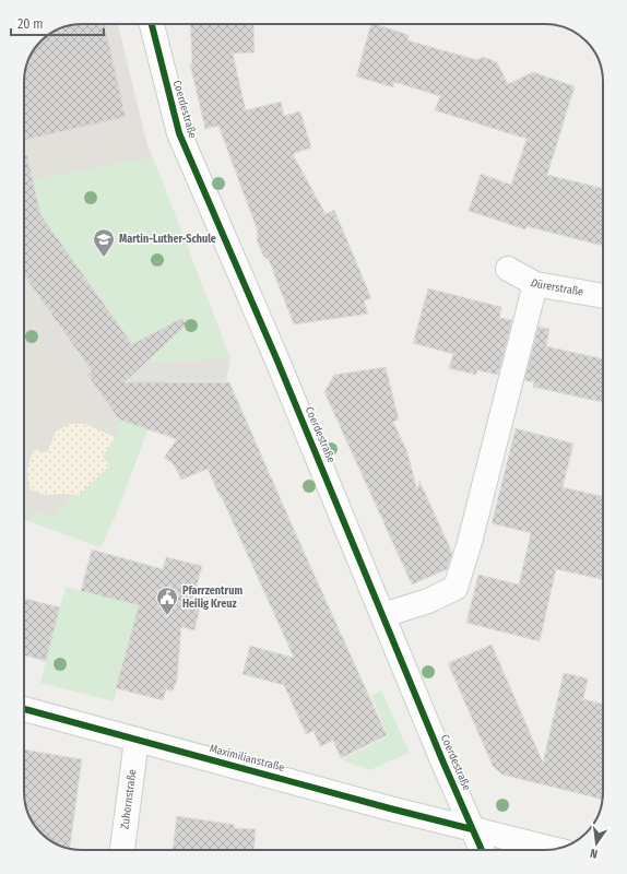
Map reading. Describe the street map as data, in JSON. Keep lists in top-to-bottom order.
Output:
{
  "streets": {
    "street": [
      "Coerdestraße",
      "Dürerstraße",
      "Maximilianstraße",
      "Zuhornstraße"
    ]
  },
  "crossings": [
    ["Coerdestraße", "Maximilianstraße"],
    ["Maximilianstraße", "Zuhornstraße"]
  ],
  "places": {
    "school or university": ["Martin-Luther-Schule"],
    "public building": ["Pfarrzentrum Heilig Kreuz"]
  },
  "scale_bar": "20 m",
  "north": "bottom"
}
